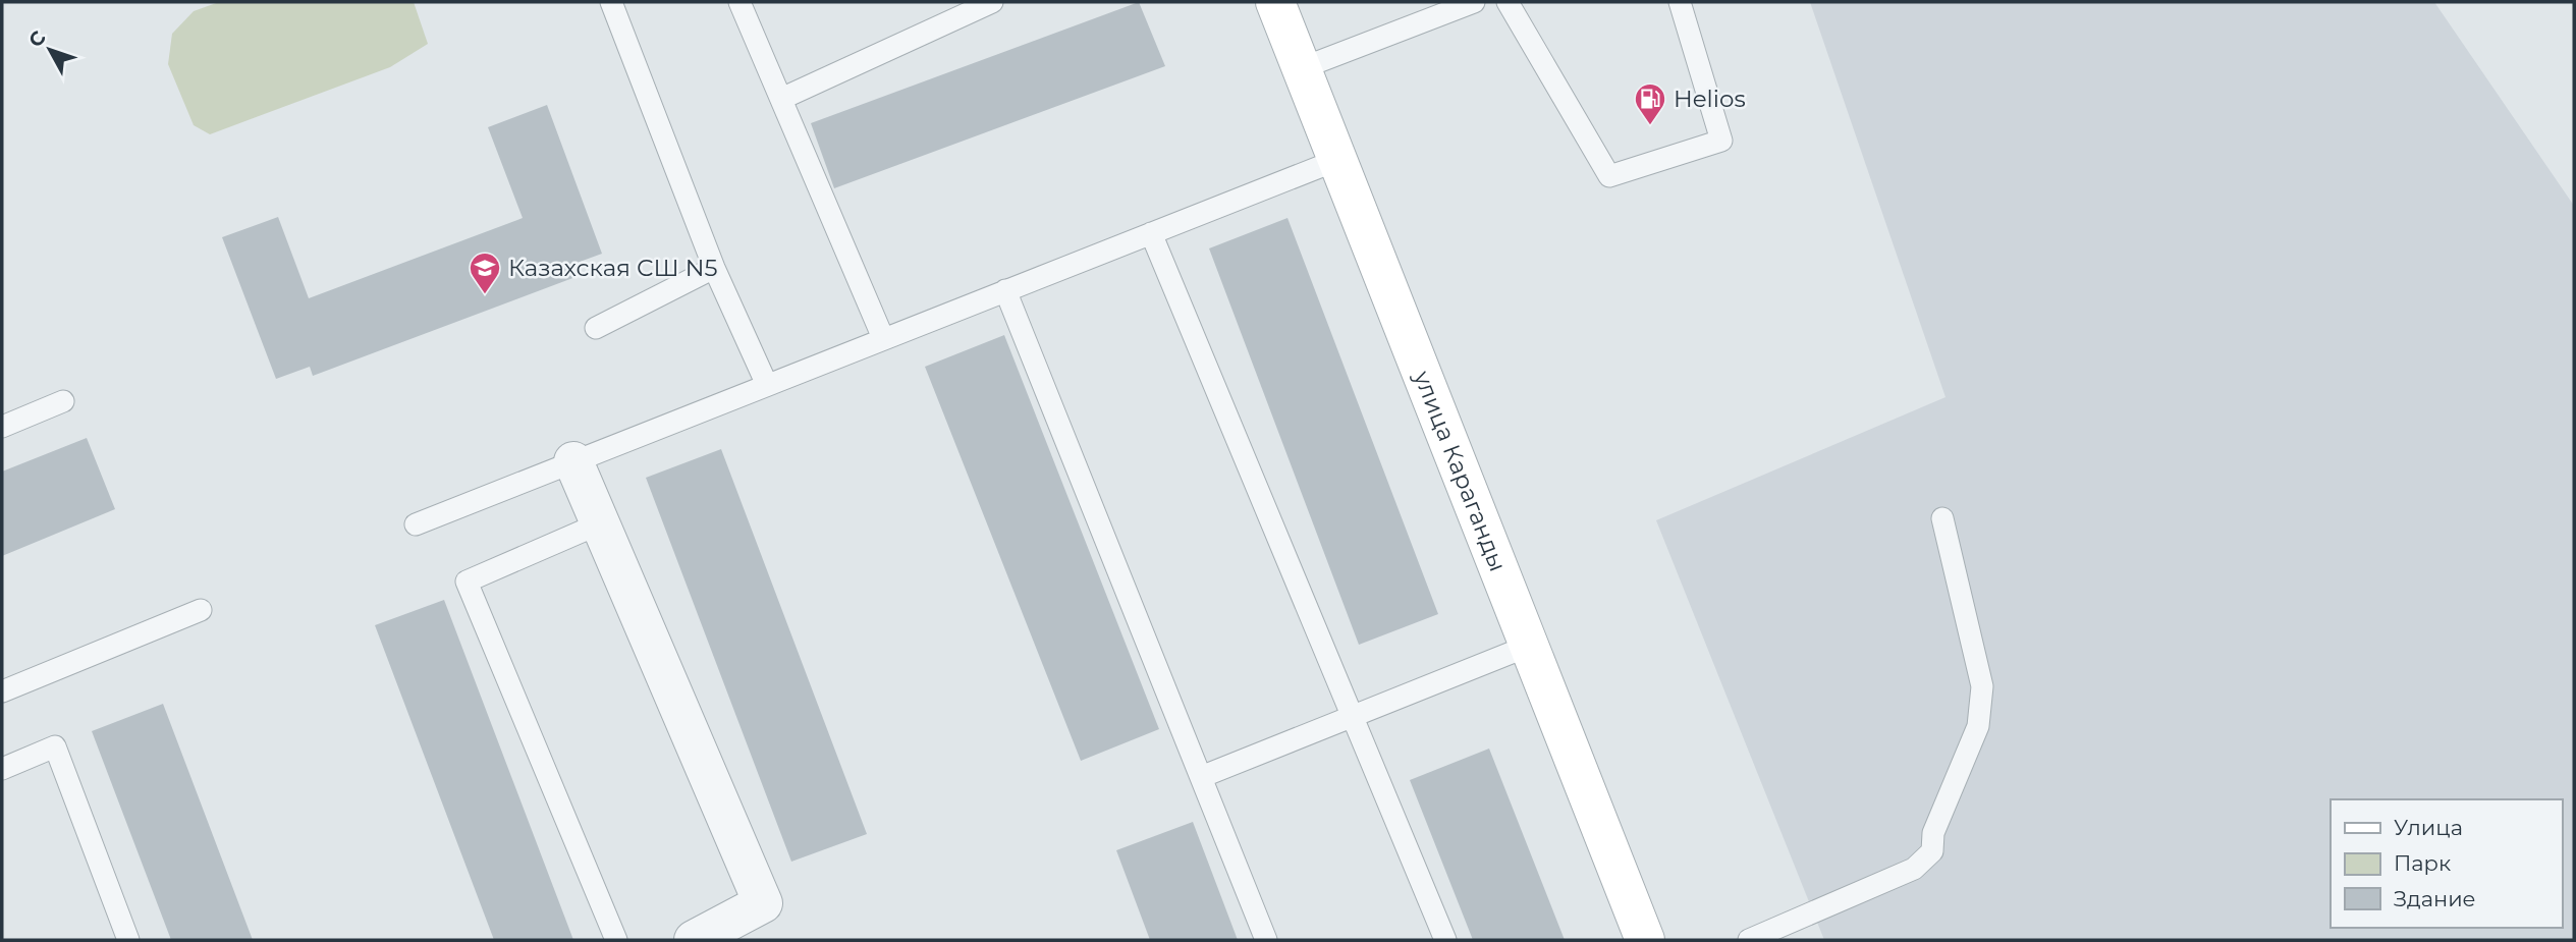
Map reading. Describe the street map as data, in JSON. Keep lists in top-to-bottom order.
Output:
{
  "streets": {
    "main road": ["улица Караганды"]
  },
  "places": {
    "fuel station": ["Helios"],
    "school or university": ["Казахская СШ N5"]
  },
  "legend": ["Улица", "Парк", "Здание"],
  "north": "top left"
}
